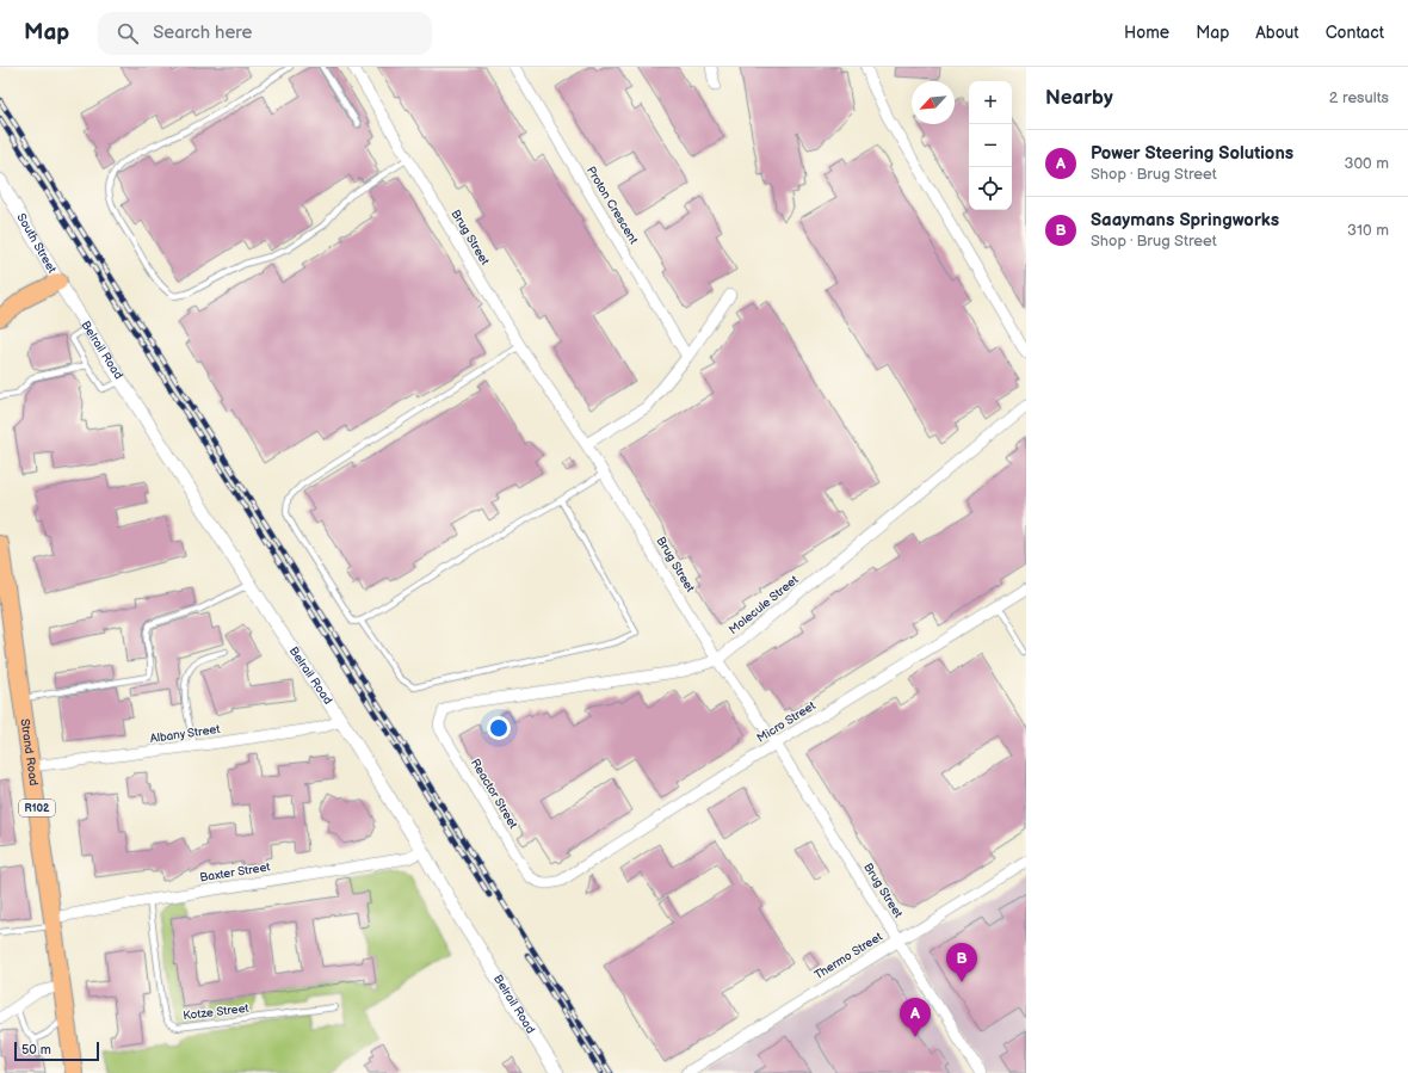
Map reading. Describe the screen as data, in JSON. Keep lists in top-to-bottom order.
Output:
{
  "streets": {
    "main road": ["Strand Road", "R102"],
    "street": [
      "Proton Crescent",
      "Brug Street",
      "South Street",
      "Belrail Road",
      "Molecule Street",
      "Micro Street",
      "Albany Street",
      "Reactor Street",
      "Baxter Street",
      "Thermo Street"
    ],
    "lane": ["Kotze Street"]
  },
  "crossings": [
    ["Brug Street", "Molecule Street"],
    ["Brug Street", "Micro Street"],
    ["Brug Street", "Thermo Street"],
    ["South Street", "Belrail Road"],
    ["Belrail Road", "Albany Street"],
    ["Belrail Road", "Baxter Street"],
    ["Molecule Street", "Reactor Street"],
    ["Micro Street", "Reactor Street"],
    ["Albany Street", "Strand Road"],
    ["Strand Road", "Baxter Street"],
    ["Baxter Street", "Kotze Street"]
  ],
  "scale_bar": "50 m",
  "north": "bottom left",
  "page": {
    "header": "Map",
    "search": "Search here",
    "nav": [
      "Home",
      "Map",
      "About",
      "Contact"
    ],
    "heading": ["Nearby", "2 results"],
    "map_buttons": ["+", "−"],
    "list": [
      {
        "mark": "A",
        "name": "Power Steering Solutions",
        "note": "Shop · Brug Street",
        "value": "300 m"
      },
      {
        "mark": "B",
        "name": "Saaymans Springworks",
        "note": "Shop · Brug Street",
        "value": "310 m"
      }
    ],
    "pins": ["B", "A"],
    "scale": "50 m"
  }
}
